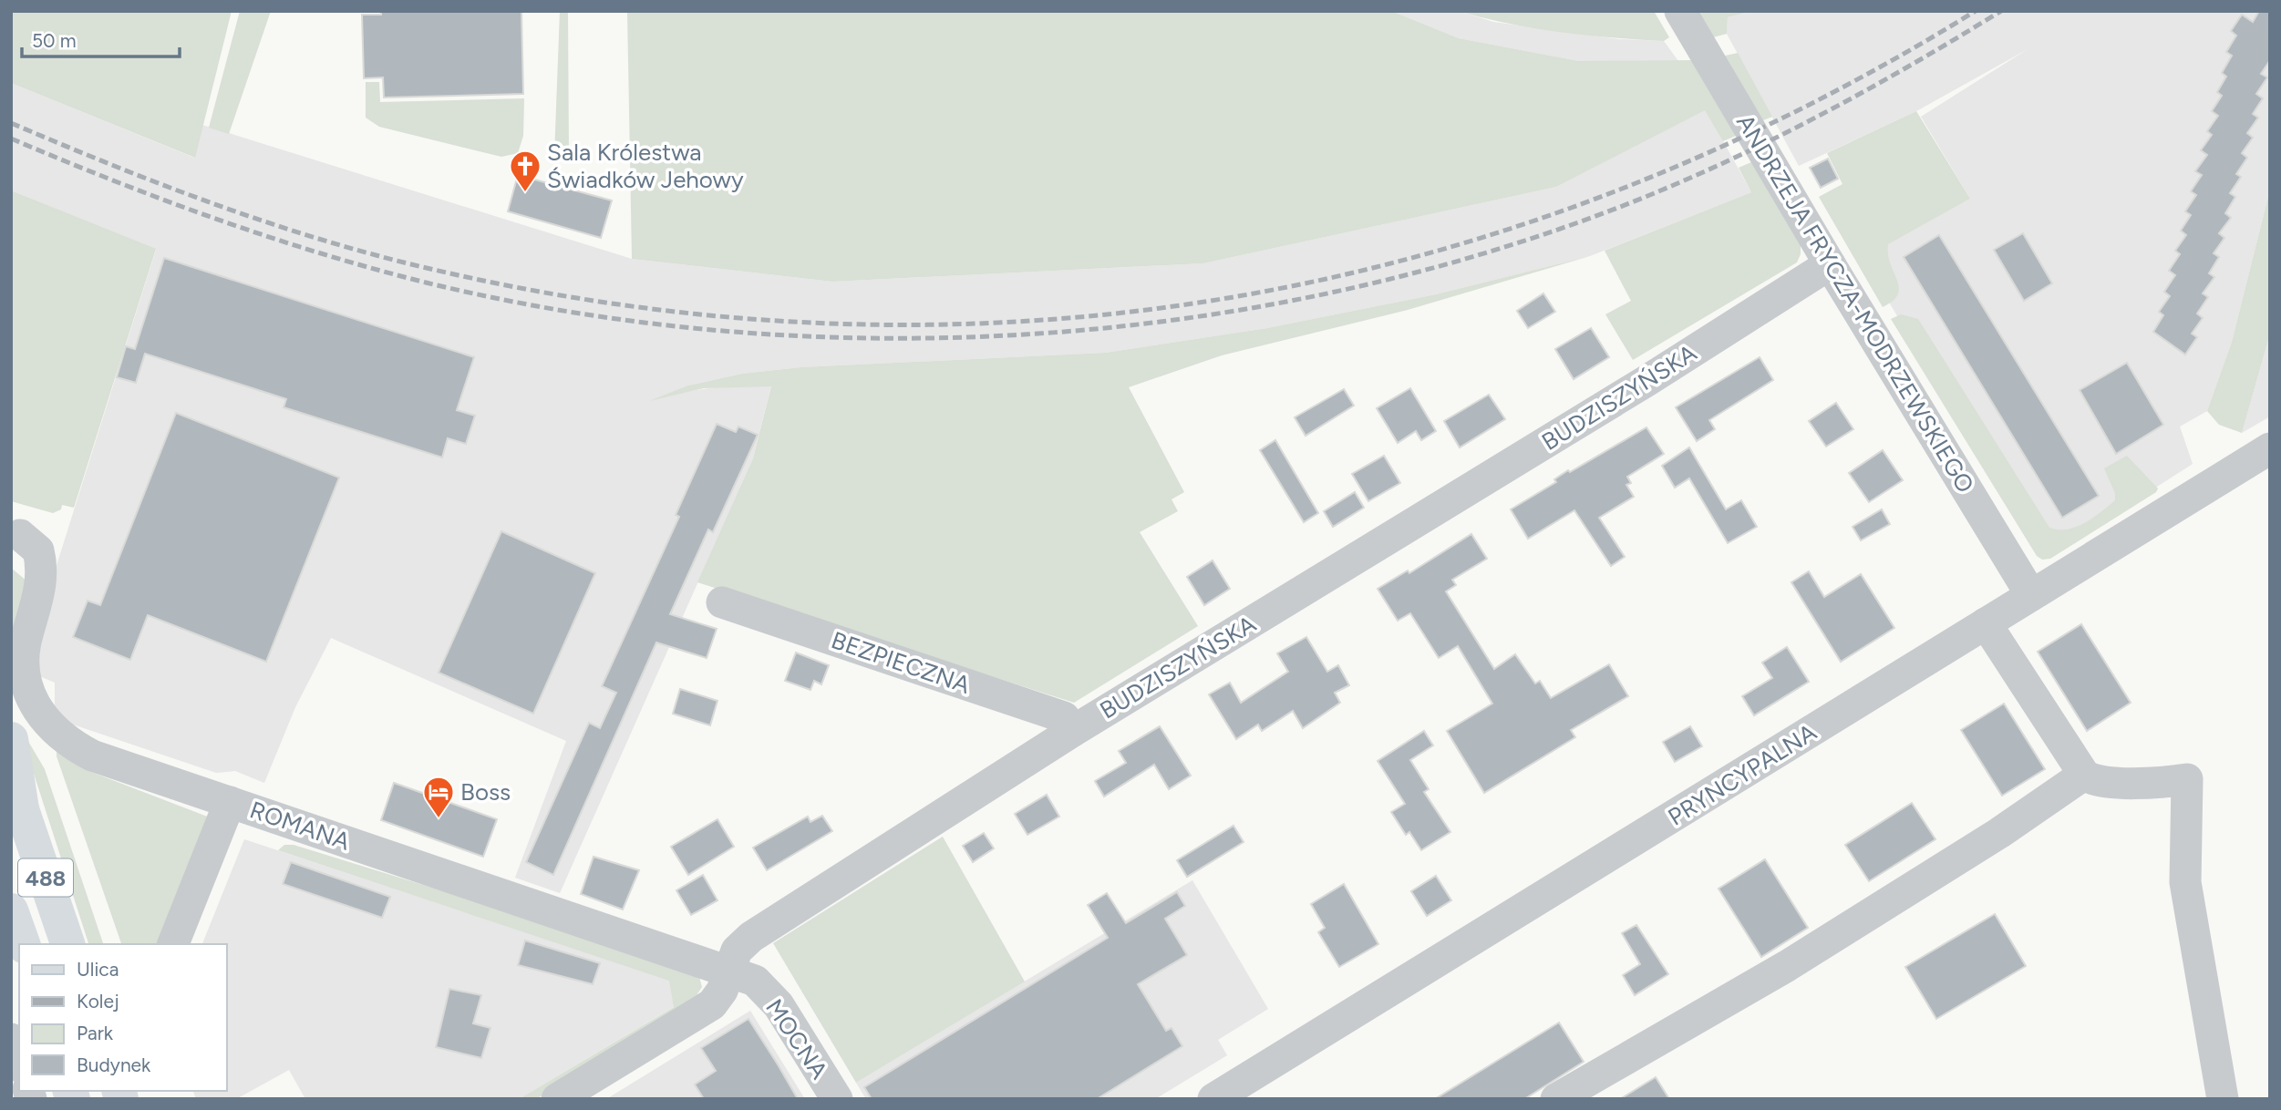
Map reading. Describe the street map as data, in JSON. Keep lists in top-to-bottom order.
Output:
{
  "streets": {
    "main road": ["488"],
    "street": [
      "ANDRZEJA FRYCZA-MODRZEWSKIEGO",
      "BUDZISZYŃSKA",
      "BEZPIECZNA",
      "PRYNCYPALNA",
      "ROMANA",
      "MOCNA"
    ]
  },
  "crossings": [
    ["ANDRZEJA FRYCZA-MODRZEWSKIEGO", "BUDZISZYŃSKA"],
    ["ANDRZEJA FRYCZA-MODRZEWSKIEGO", "PRYNCYPALNA"],
    ["BUDZISZYŃSKA", "BEZPIECZNA"],
    ["BUDZISZYŃSKA", "ROMANA"],
    ["BUDZISZYŃSKA", "MOCNA"],
    ["ROMANA", "MOCNA"]
  ],
  "places": {
    "church": ["Sala Królestwa Świadków Jehowy"],
    "hotel": ["Boss"]
  },
  "legend": [
    "Ulica",
    "Kolej",
    "Park",
    "Budynek"
  ],
  "scale_bar": "50 m"
}
